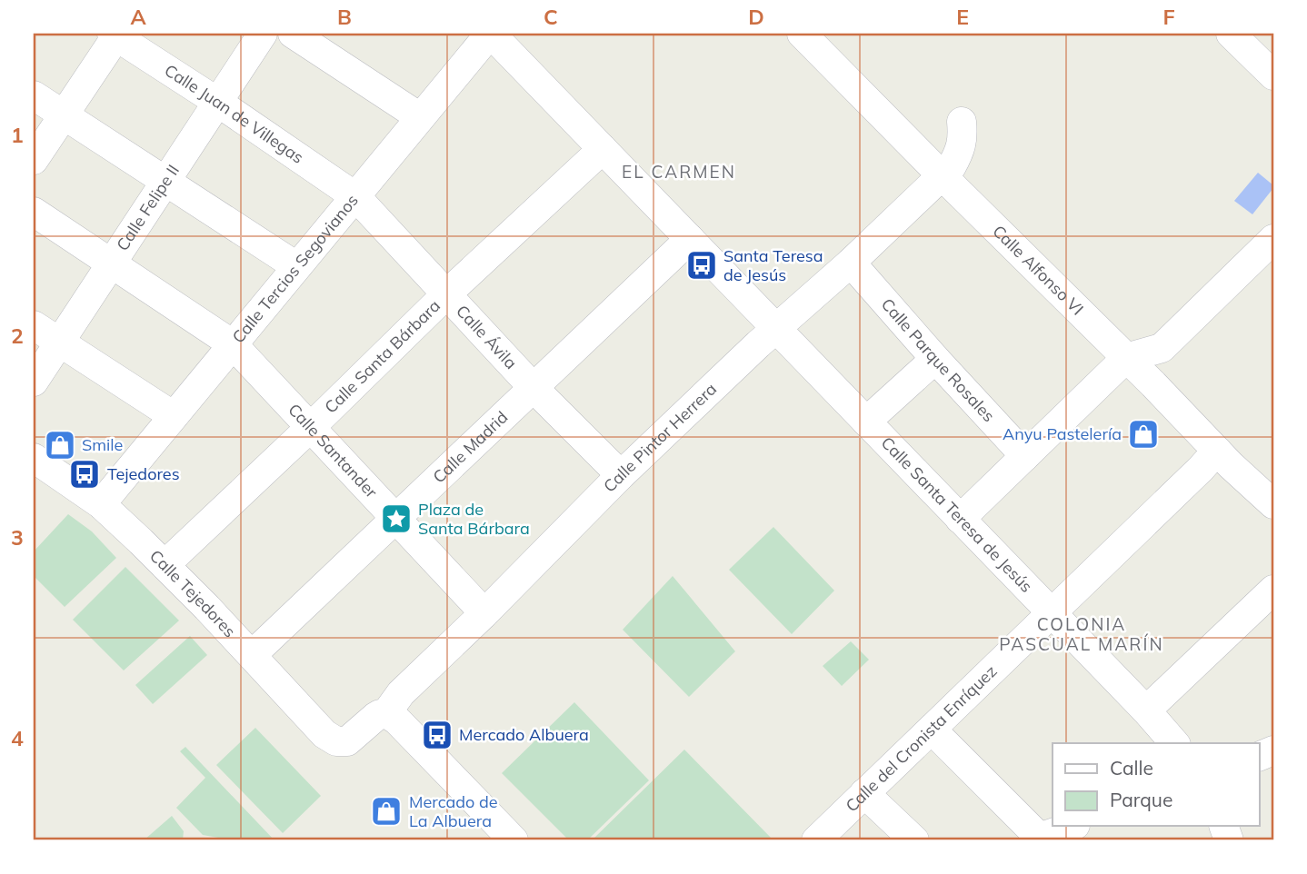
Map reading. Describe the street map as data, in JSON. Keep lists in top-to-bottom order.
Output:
{
  "streets": {
    "street": [
      "Calle Juan de Villegas",
      "Calle Felipe II",
      "Calle Tercios Segovianos",
      "Calle Alfonso VI",
      "Calle Ávila",
      "Calle Santa Bárbara",
      "Calle Parque Rosales",
      "Calle Pintor Herrera",
      "Calle Madrid",
      "Calle Santander",
      "Calle Santa Teresa de Jesús",
      "Calle Tejedores",
      "Calle del Cronista Enríquez"
    ]
  },
  "crossings": [
    ["Calle Juan de Villegas", "Calle Felipe II"],
    ["Calle Juan de Villegas", "Calle Tercios Segovianos"],
    ["Calle Juan de Villegas", "Calle Ávila"],
    ["Calle Felipe II", "Calle Santander"],
    ["Calle Tercios Segovianos", "Calle Ávila"],
    ["Calle Tercios Segovianos", "Calle Santander"],
    ["Calle Tercios Segovianos", "Calle Santa Teresa de Jesús"],
    ["Calle Tercios Segovianos", "Calle Tejedores"],
    ["Calle Alfonso VI", "Calle Pintor Herrera"],
    ["Calle Alfonso VI", "Calle del Cronista Enríquez"],
    ["Calle Ávila", "Calle Santa Bárbara"],
    ["Calle Ávila", "Calle Pintor Herrera"],
    ["Calle Ávila", "Calle Madrid"],
    ["Calle Santa Bárbara", "Calle Santander"],
    ["Calle Santa Bárbara", "Calle Santa Teresa de Jesús"],
    ["Calle Santa Bárbara", "Calle Tejedores"],
    ["Calle Parque Rosales", "Calle Pintor Herrera"],
    ["Calle Pintor Herrera", "Calle Santander"],
    ["Calle Pintor Herrera", "Calle Santa Teresa de Jesús"],
    ["Calle Pintor Herrera", "Calle Tejedores"],
    ["Calle Madrid", "Calle Santander"],
    ["Calle Madrid", "Calle Santa Teresa de Jesús"],
    ["Calle Madrid", "Calle Tejedores"],
    ["Calle Santa Teresa de Jesús", "Calle del Cronista Enríquez"]
  ],
  "districts": ["EL CARMEN", "COLONIA PASCUAL MARÍN"],
  "places": {
    "bus stop": ["Santa Teresa de Jesús", "Tejedores", "Mercado Albuera"],
    "shop": ["Anyu Pastelería", "Smile", "Mercado de La Albuera"],
    "place": ["Plaza de Santa Bárbara"]
  },
  "legend": ["Calle", "Parque"],
  "grid": {
    "columns": [
      "A",
      "B",
      "C",
      "D",
      "E",
      "F"
    ],
    "rows": [
      "1",
      "2",
      "3",
      "4"
    ]
  }
}
